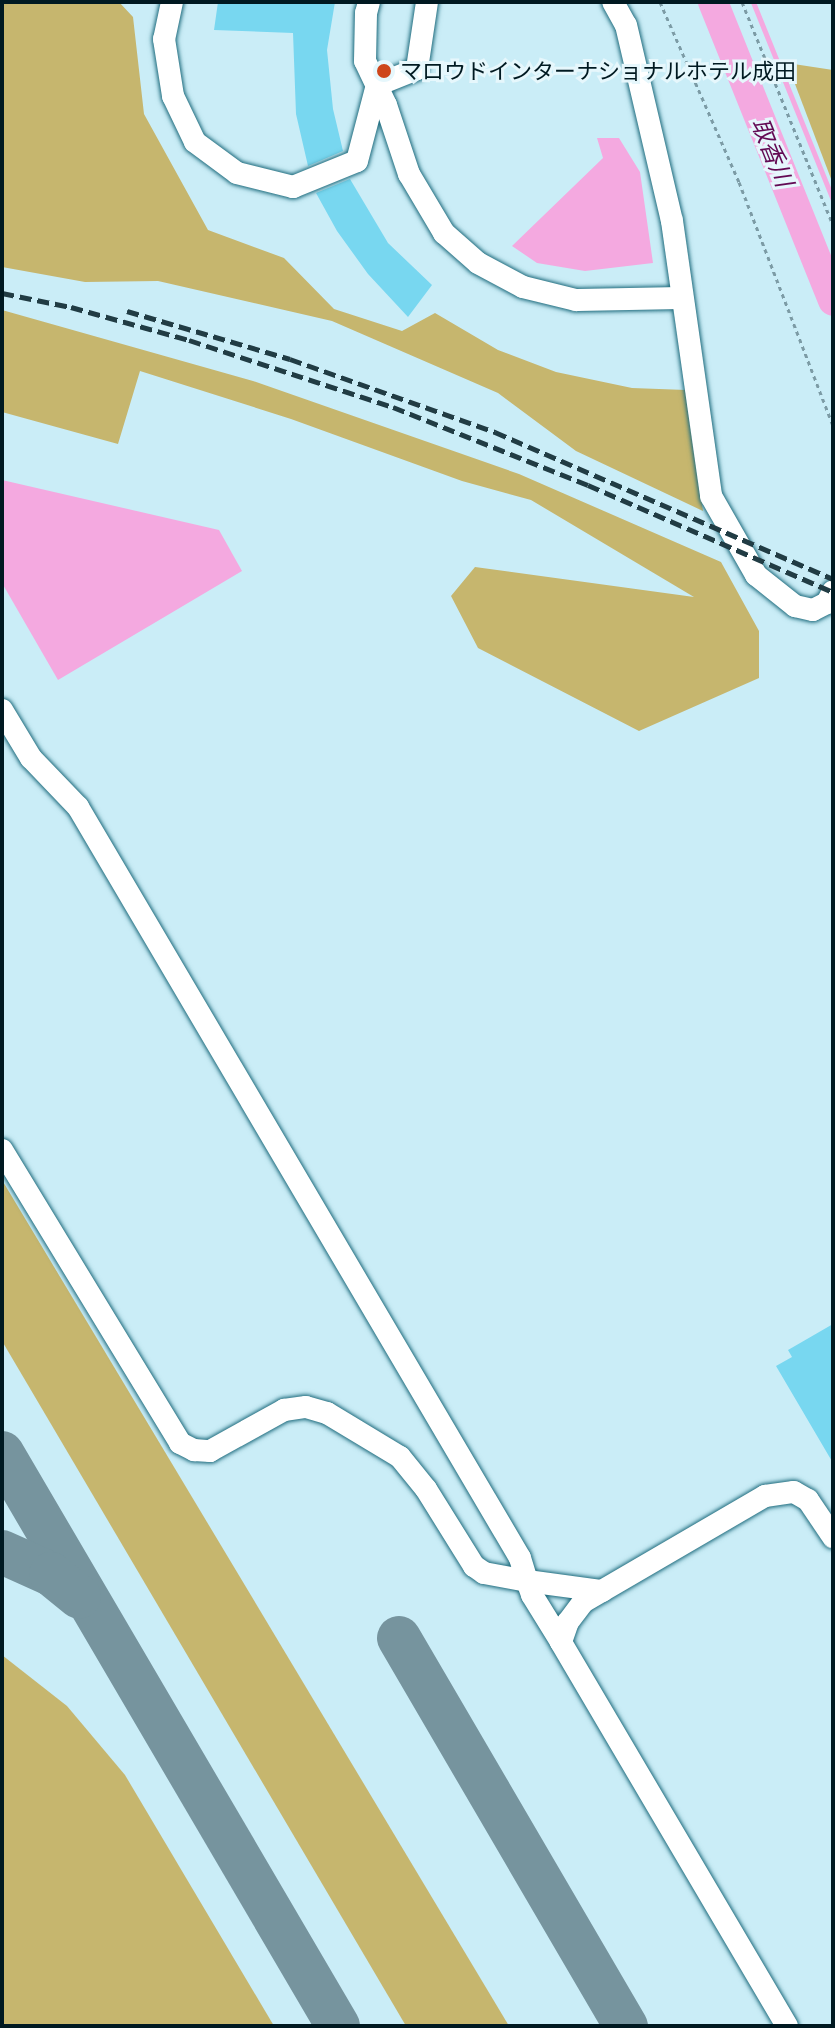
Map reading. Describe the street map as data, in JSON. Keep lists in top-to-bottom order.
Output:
{
  "water": ["取香川"],
  "places": ["マロウドインターナショナルホテル成田"]
}
